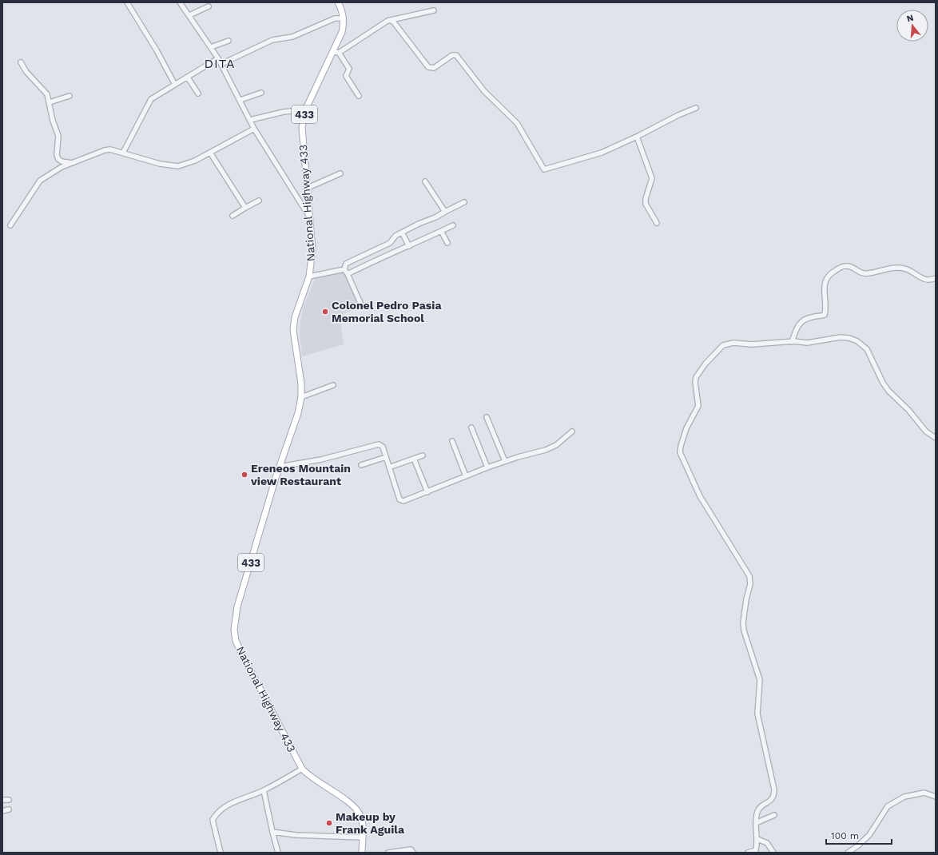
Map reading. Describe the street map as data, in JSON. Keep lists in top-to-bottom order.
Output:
{
  "streets": {
    "main road": ["433", "National Highway 433"]
  },
  "districts": ["DITA"],
  "places": ["Colonel Pedro Pasia Memorial School", "Ereneos Mountain view Restaurant", "Makeup by Frank Aguila"],
  "scale_bar": "100 m",
  "north": "top"
}
